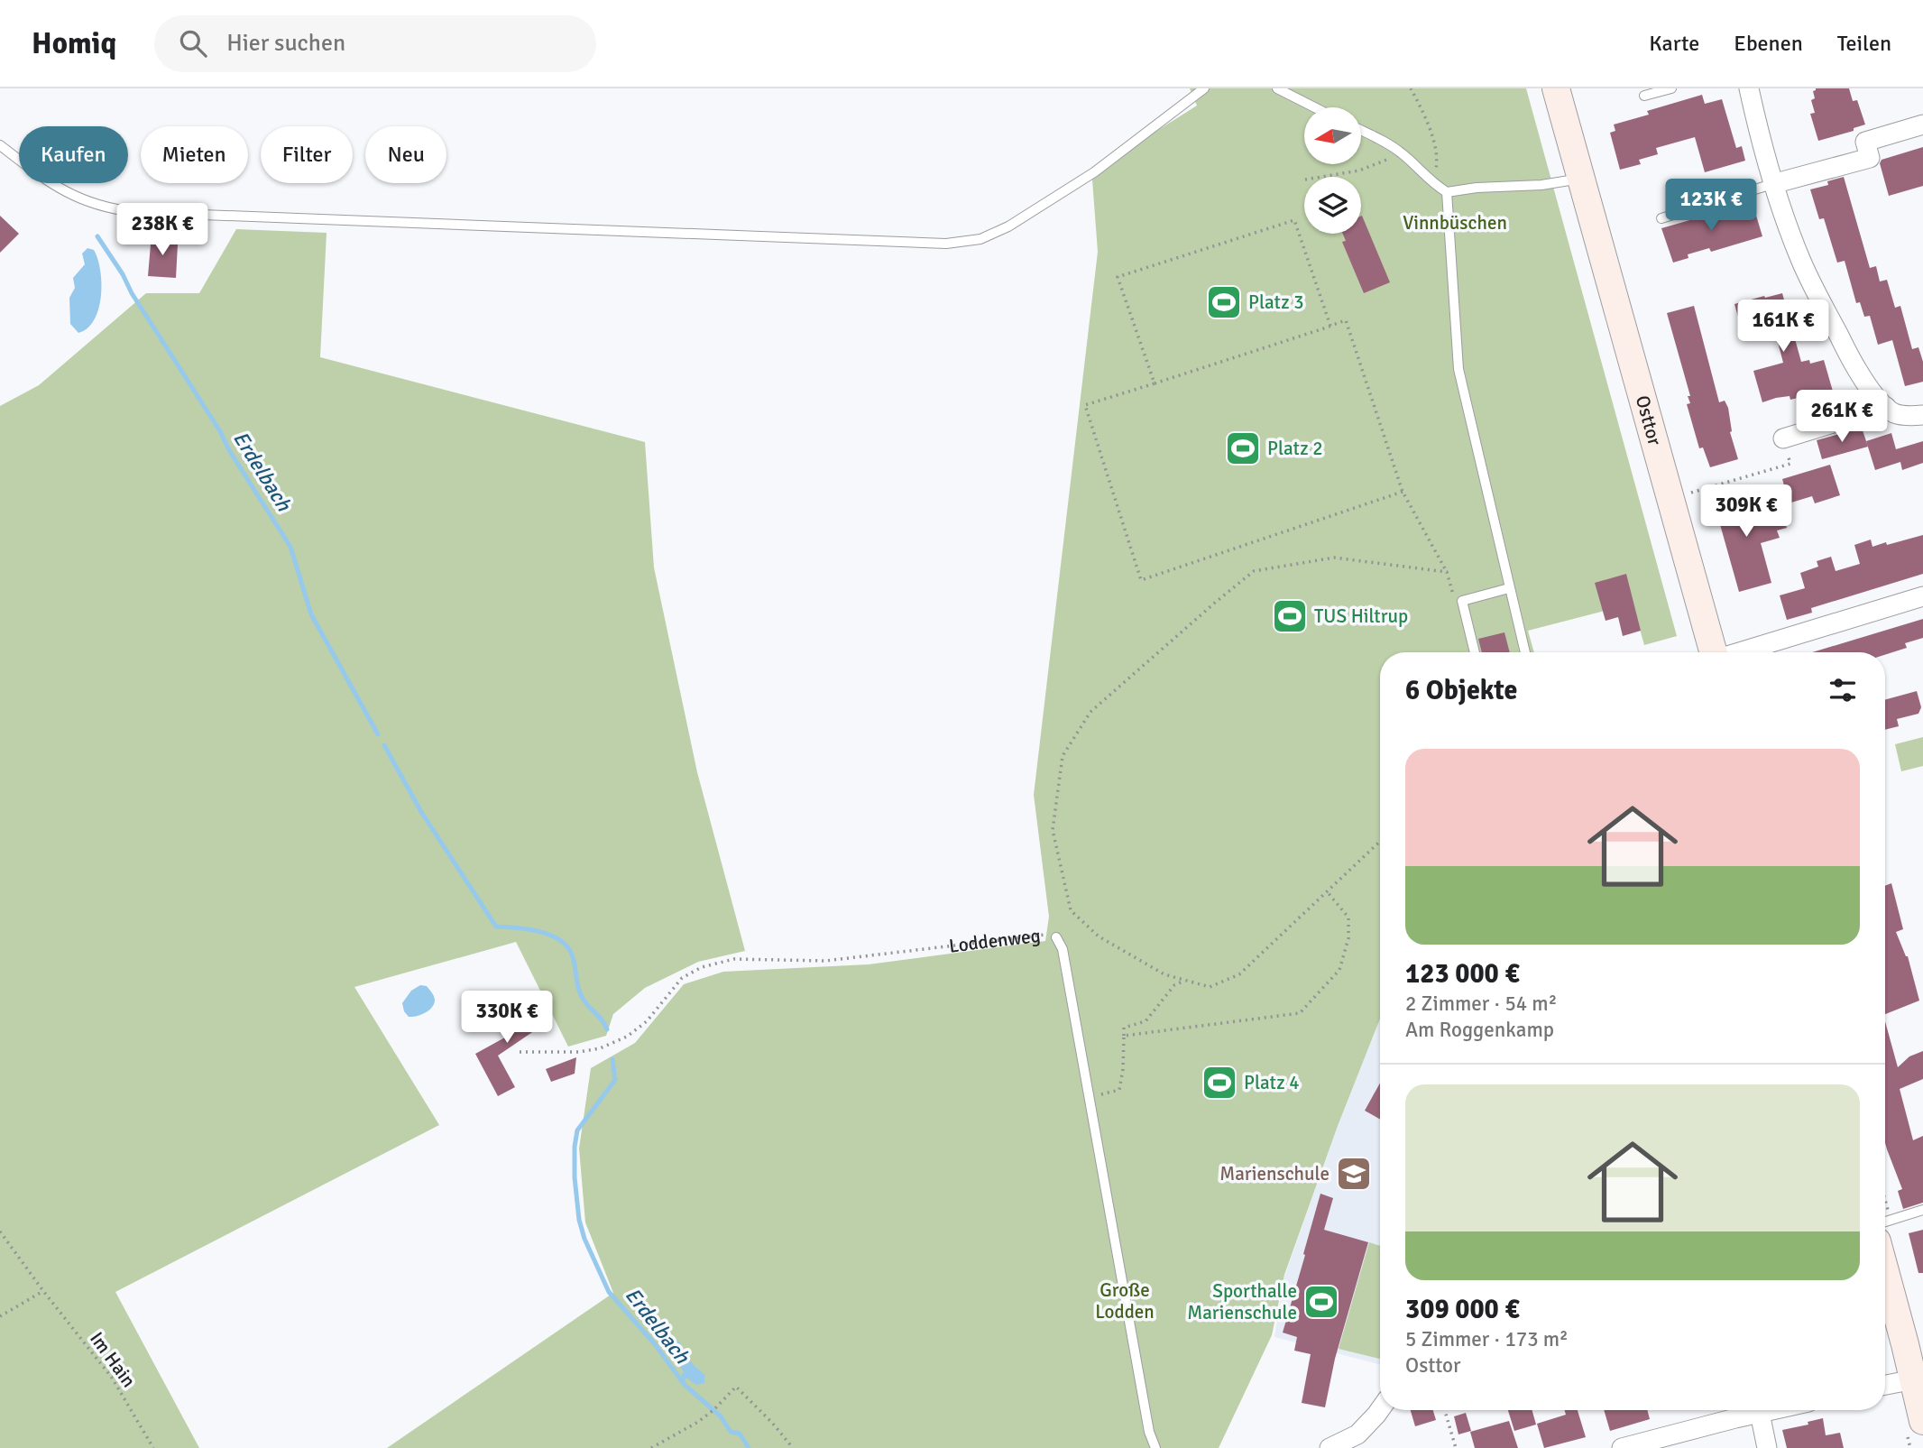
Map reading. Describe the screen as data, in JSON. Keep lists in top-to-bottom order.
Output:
{
  "streets": {
    "main road": ["Osttor"],
    "lane": ["Loddenweg"],
    "path": ["Im Hain"]
  },
  "water": ["Erdelbach"],
  "parks": ["Vinnbüschen", "Große Lodden"],
  "places": {
    "sports": [
      "Platz 3",
      "Platz 2",
      "TUS Hiltrup",
      "Platz 4",
      "Sporthalle Marienschule"
    ],
    "school or university": ["Marienschule"]
  },
  "north": "left",
  "page": {
    "header": "Homiq",
    "search": "Hier suchen",
    "nav": ["Karte", "Ebenen", "Teilen"],
    "chip": [
      "Kaufen",
      "Mieten",
      "Filter",
      "Neu"
    ],
    "price": [
      "123K €",
      "238K €",
      "161K €",
      "261K €",
      "309K €",
      "330K €"
    ],
    "heading": "6 Objekte",
    "list": [
      {
        "name": "123 000 €",
        "note": "2 Zimmer · 54 m² · Am Roggenkamp"
      },
      {
        "name": "309 000 €",
        "note": "5 Zimmer · 173 m² · Osttor"
      }
    ]
  }
}
